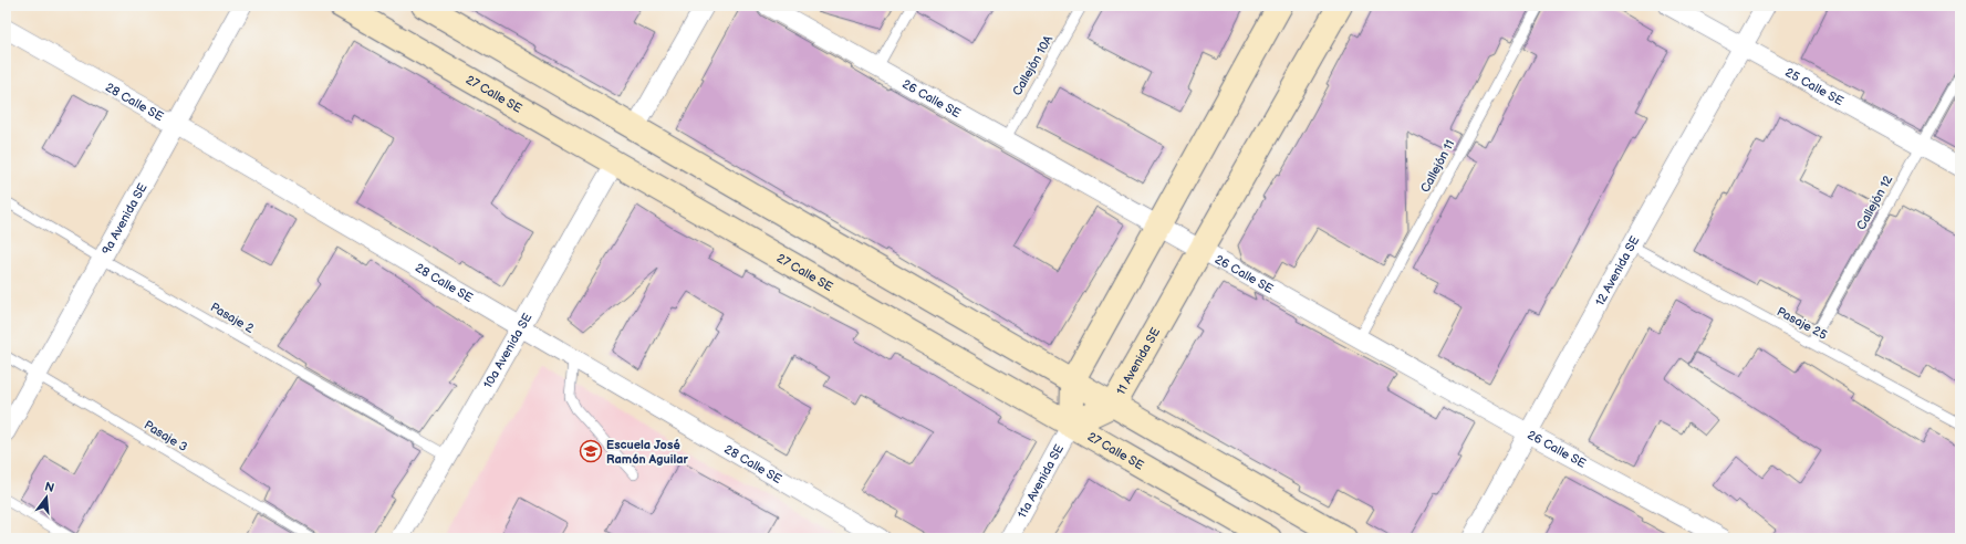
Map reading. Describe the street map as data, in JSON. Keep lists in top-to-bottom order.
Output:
{
  "streets": {
    "main road": ["27 Calle SE", "11 Avenida SE"],
    "street": [
      "25 Calle SE",
      "26 Calle SE",
      "28 Calle SE",
      "9a Avenida SE",
      "12 Avenida SE",
      "10a Avenida SE",
      "11a Avenida SE"
    ],
    "lane": [
      "Callejón 10A",
      "Callejón 11",
      "Callejón 12",
      "Pasaje 2",
      "Pasaje 25",
      "Pasaje 3"
    ]
  },
  "crossings": [
    ["Callejón 10A", "26 Calle SE"],
    ["25 Calle SE", "Callejón 12"],
    ["25 Calle SE", "12 Avenida SE"],
    ["27 Calle SE", "10a Avenida SE"],
    ["27 Calle SE", "11 Avenida SE"],
    ["27 Calle SE", "11a Avenida SE"],
    ["26 Calle SE", "Callejón 11"],
    ["26 Calle SE", "12 Avenida SE"],
    ["26 Calle SE", "11 Avenida SE"],
    ["28 Calle SE", "9a Avenida SE"],
    ["28 Calle SE", "10a Avenida SE"],
    ["Callejón 12", "Pasaje 25"],
    ["9a Avenida SE", "Pasaje 2"],
    ["9a Avenida SE", "Pasaje 3"],
    ["12 Avenida SE", "Pasaje 25"],
    ["Pasaje 2", "10a Avenida SE"],
    ["11 Avenida SE", "11a Avenida SE"]
  ],
  "places": {
    "school or university": ["Escuela José Ramón Aguilar"]
  },
  "north": "top"
}
